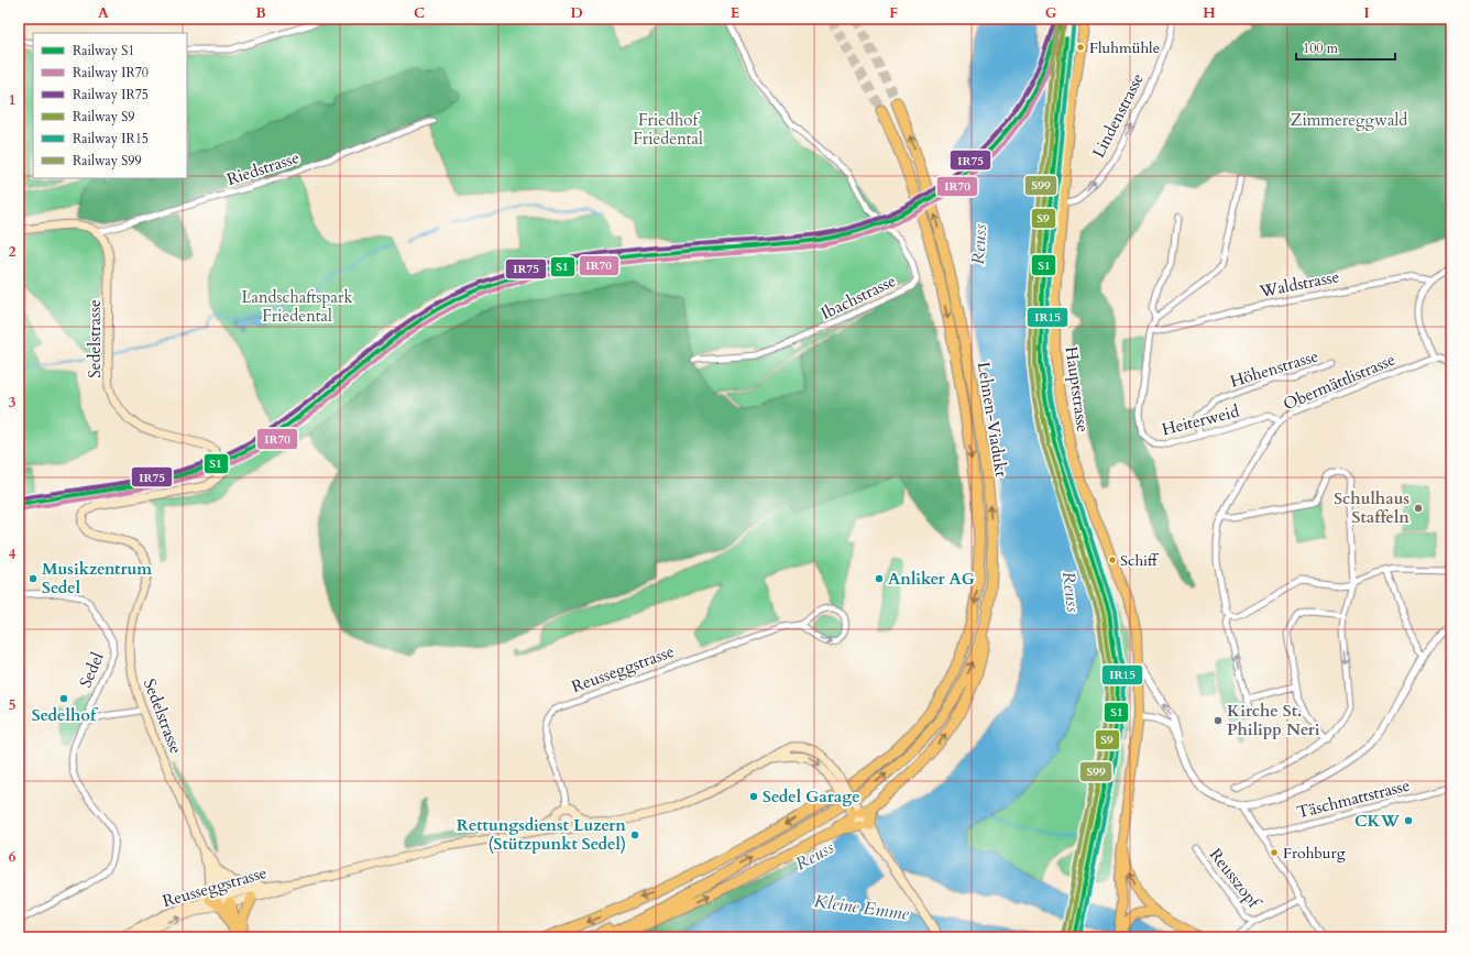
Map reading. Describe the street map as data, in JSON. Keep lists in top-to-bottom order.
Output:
{
  "streets": {
    "highway": ["Lehnen-Viadukt"],
    "main road": ["Sedelstrasse", "Hauptstrasse", "Reusseggstrasse"],
    "street": [
      "Lindenstrasse",
      "Riedstrasse",
      "Waldstrasse",
      "Ibachstrasse",
      "Höhenstrasse",
      "Obermättlistrasse",
      "Heiterweid",
      "Sedel",
      "Täschmattstrasse",
      "Reusszopf"
    ]
  },
  "crossings": [
    ["Lindenstrasse", "Hauptstrasse"],
    ["Riedstrasse", "Sedelstrasse"],
    ["Waldstrasse", "Heiterweid"],
    ["Sedelstrasse", "Reusseggstrasse"],
    ["Höhenstrasse", "Heiterweid"],
    ["Obermättlistrasse", "Heiterweid"]
  ],
  "one_way": ["Lindenstrasse", "Lehnen-Viadukt"],
  "water": ["Reuss", "Kleine Emme"],
  "parks": ["Friedhof Friedental", "Zimmereggwald", "Landschaftspark Friedental"],
  "places": [
    "Fluhmühle",
    "Schulhaus Staffeln",
    "Schiff",
    "Musikzentrum Sedel",
    "Anliker AG",
    "Sedelhof",
    "Kirche St. Philipp Neri",
    "Sedel Garage",
    "CKW",
    "Rettungsdienst Luzern (Stützpunkt Sedel)",
    "Frohburg"
  ],
  "lines": [
    "rail line S1",
    "rail line IR75",
    "rail line S9",
    "rail line IR15",
    "rail line S99",
    "rail line IR70"
  ],
  "legend": [
    "Railway S1",
    "Railway IR70",
    "Railway IR75",
    "Railway S9",
    "Railway IR15",
    "Railway S99"
  ],
  "scale_bar": "100 m",
  "grid": {
    "columns": [
      "A",
      "B",
      "C",
      "D",
      "E",
      "F",
      "G",
      "H",
      "I"
    ],
    "rows": [
      "1",
      "2",
      "3",
      "4",
      "5",
      "6"
    ]
  }
}
